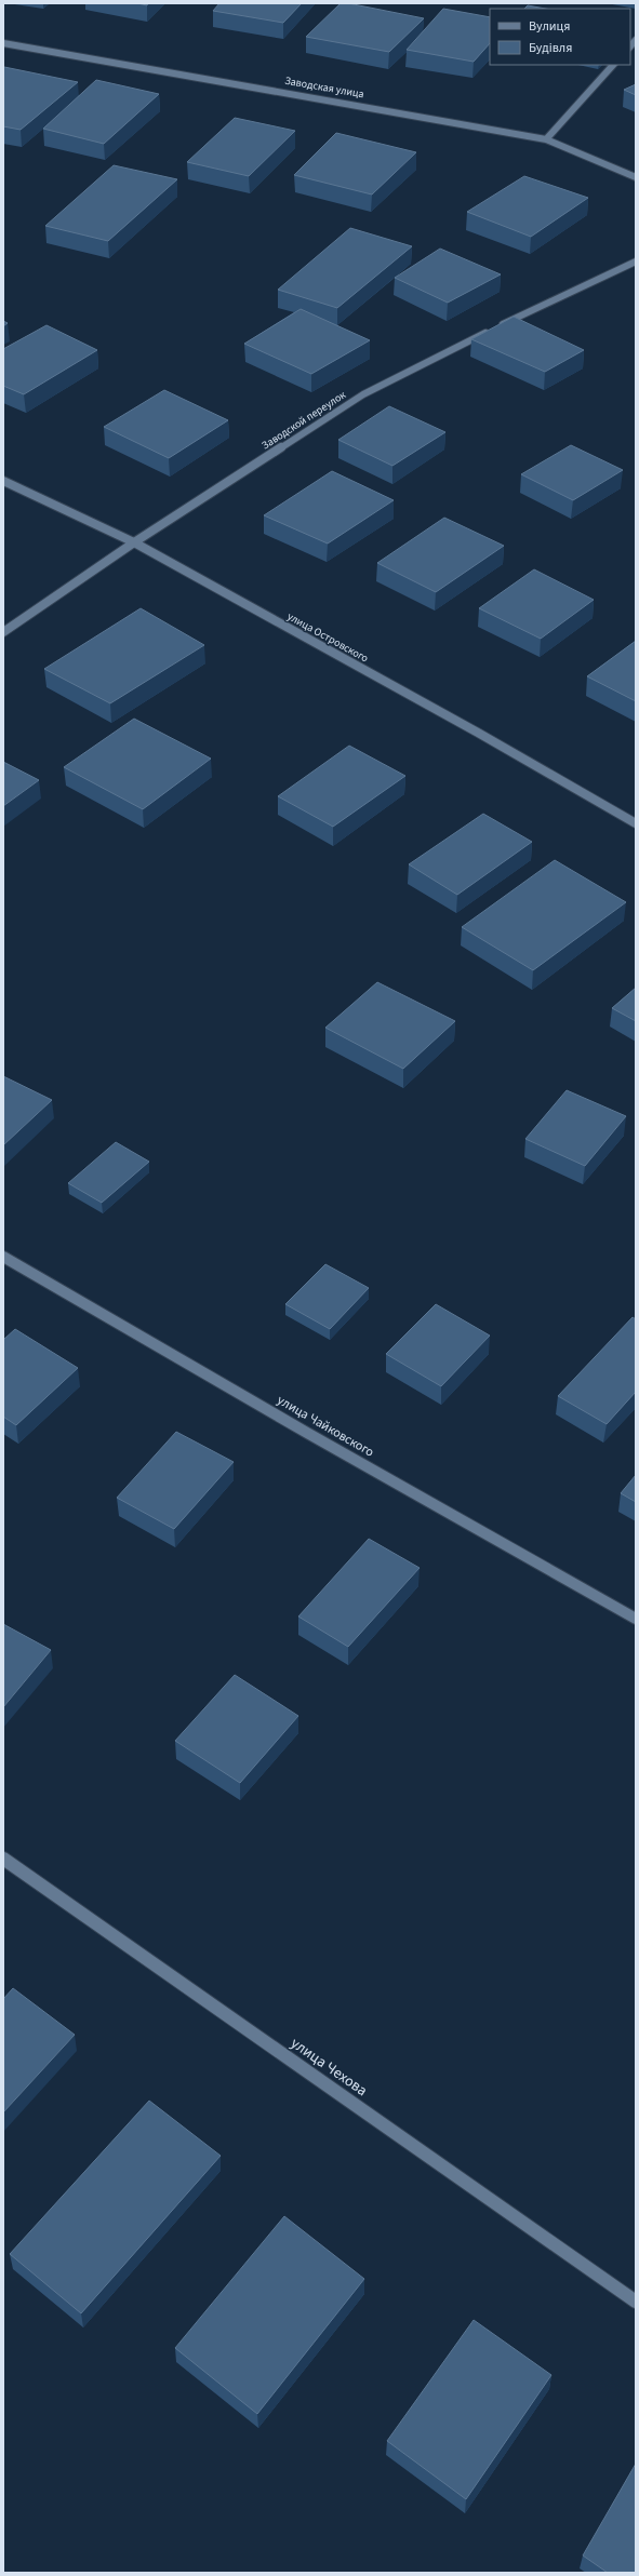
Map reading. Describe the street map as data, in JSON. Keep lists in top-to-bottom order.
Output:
{
  "streets": {
    "street": [
      "Заводская улица",
      "Заводской переулок",
      "улица Островского",
      "улица Чайковского",
      "улица Чехова"
    ]
  },
  "crossings": [
    ["Заводской переулок", "улица Островского"]
  ],
  "legend": ["Вулиця", "Будівля"]
}
